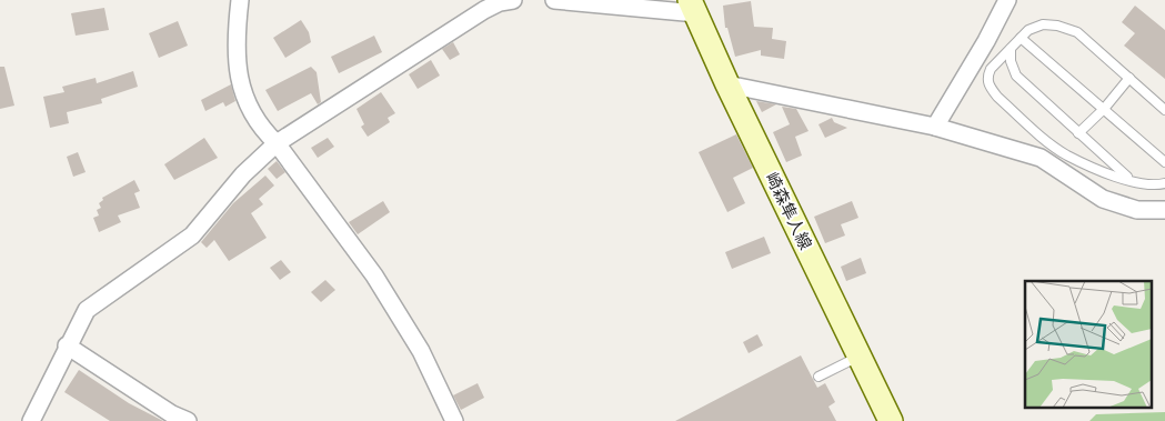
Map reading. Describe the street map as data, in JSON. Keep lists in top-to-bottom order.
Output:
{
  "streets": {
    "main road": ["崎森隼人線"]
  }
}
